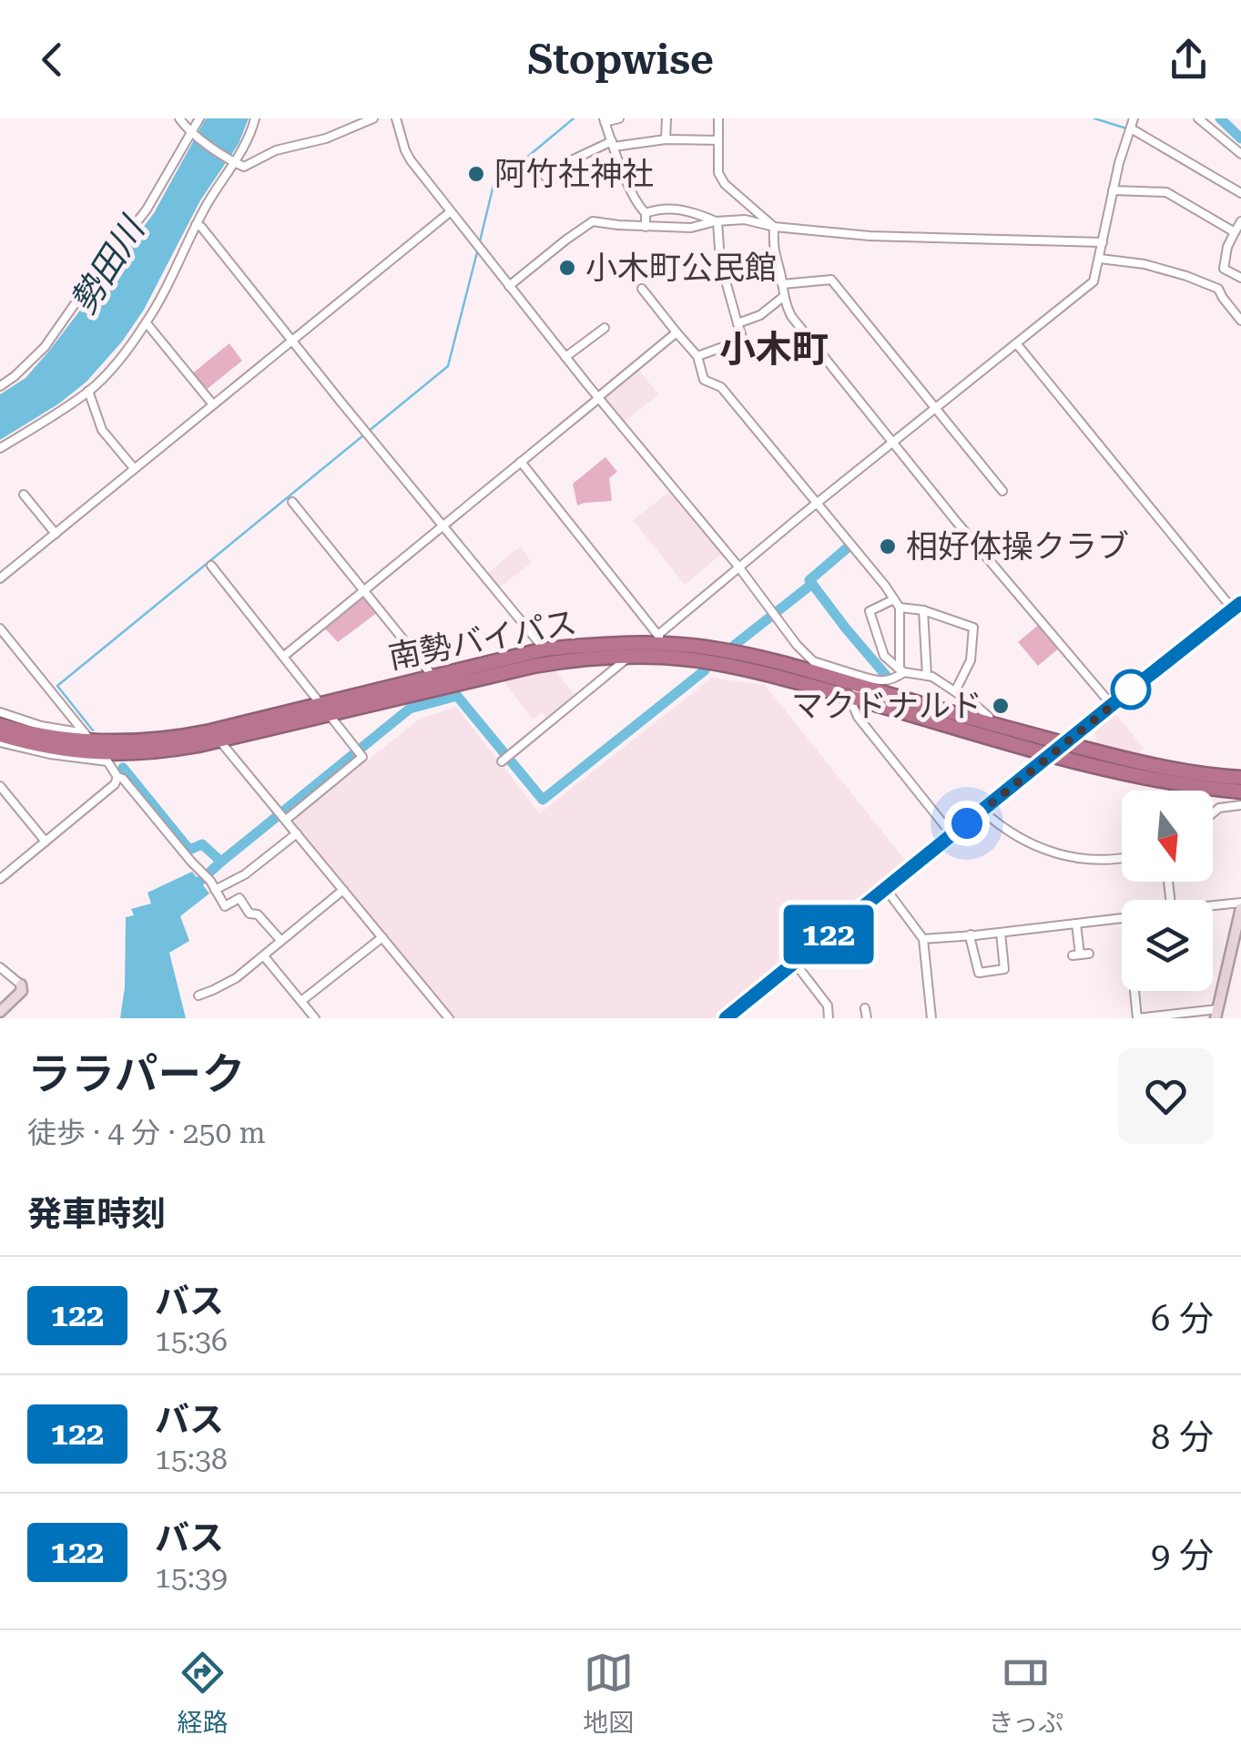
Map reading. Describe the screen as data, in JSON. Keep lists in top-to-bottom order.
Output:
{
  "streets": {
    "highway": ["南勢バイパス"]
  },
  "districts": ["小木町"],
  "water": ["勢田川"],
  "places": [
    "阿竹社神社",
    "小木町公民館",
    "相好体操クラブ",
    "マクドナルド"
  ],
  "lines": ["bus line 122"],
  "north": "bottom",
  "page": {
    "header": "Stopwise",
    "on_map": "122",
    "heading": [
      ["ララパーク", "徒歩 · 4 分 · 250 m"],
      "発車時刻"
    ],
    "list": [
      {
        "mark": "122",
        "name": "バス",
        "note": "15:36",
        "value": "6 分"
      },
      {
        "mark": "122",
        "name": "バス",
        "note": "15:38",
        "value": "8 分"
      },
      {
        "mark": "122",
        "name": "バス",
        "note": "15:39",
        "value": "9 分"
      }
    ],
    "tabs": ["経路", "地図", "きっぷ"]
  }
}
